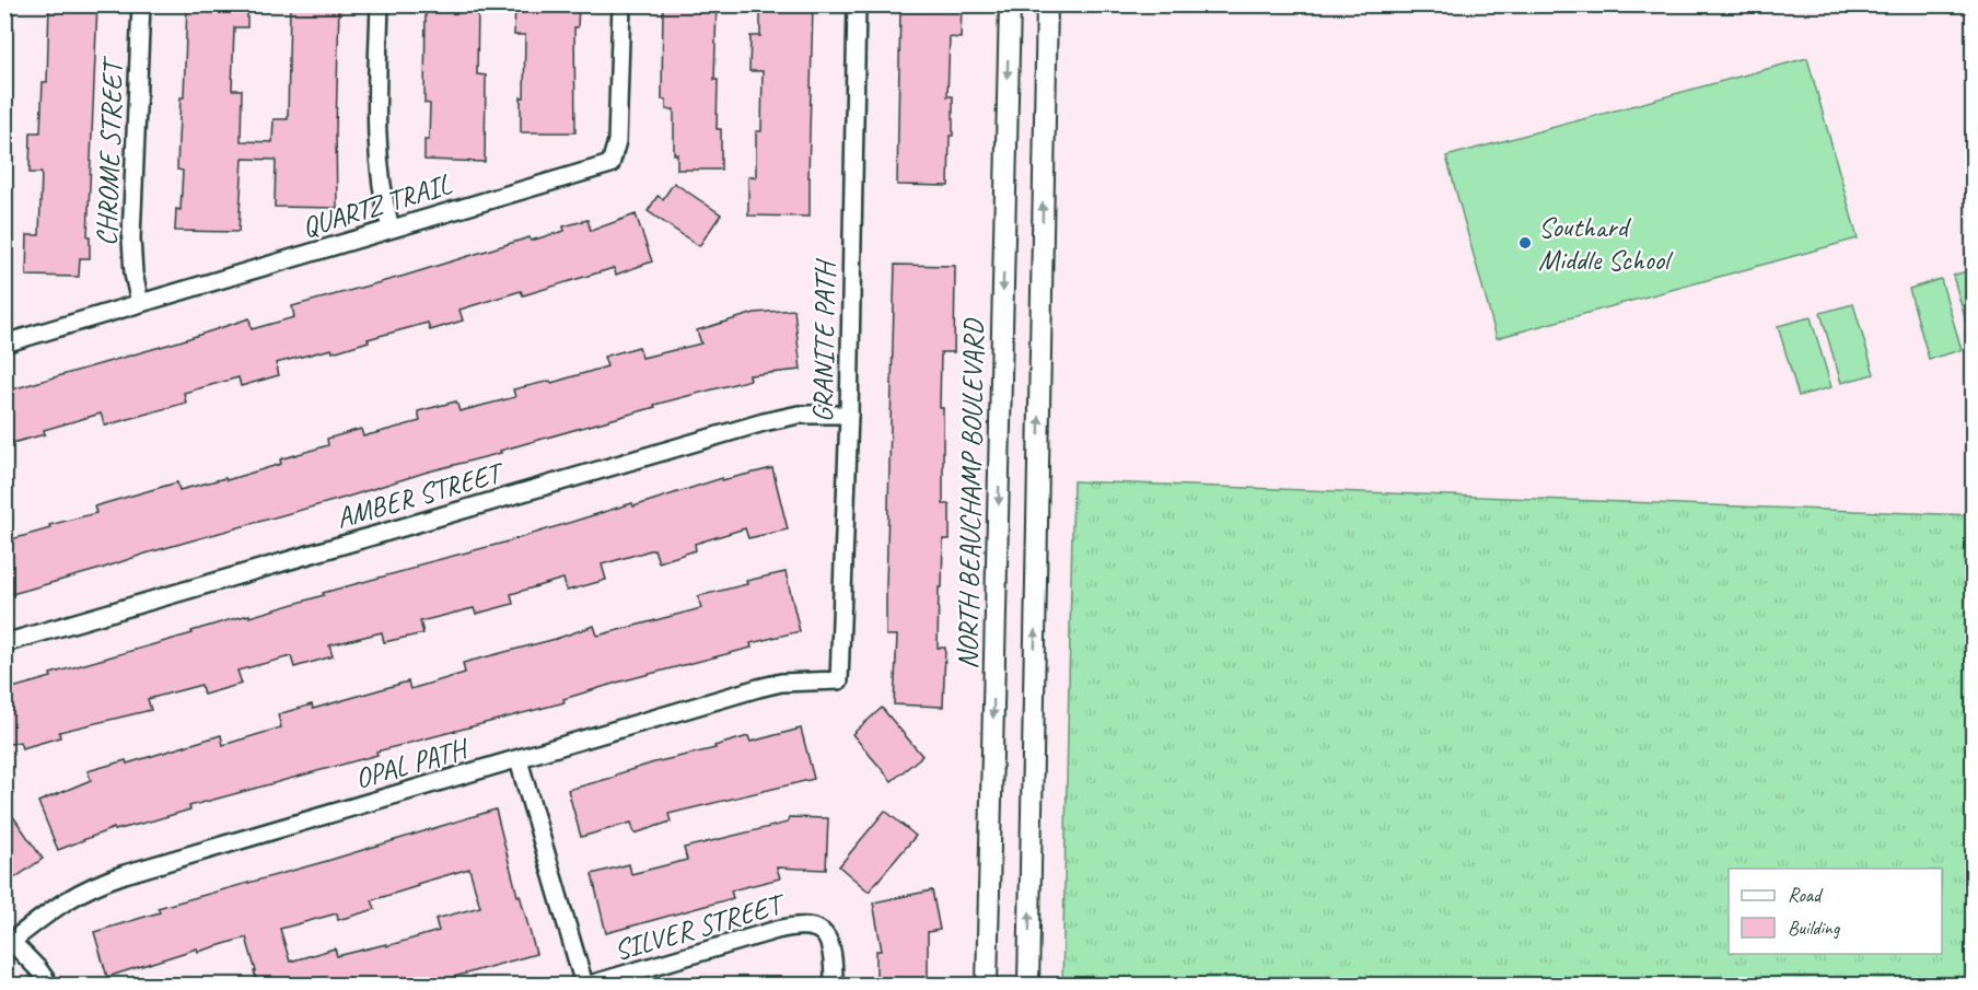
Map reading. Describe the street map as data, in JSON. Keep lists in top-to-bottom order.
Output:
{
  "streets": {
    "street": [
      "CHROME STREET",
      "QUARTZ TRAIL",
      "GRANITE PATH",
      "NORTH BEAUCHAMP BOULEVARD",
      "AMBER STREET",
      "OPAL PATH",
      "SILVER STREET"
    ]
  },
  "crossings": [
    ["CHROME STREET", "QUARTZ TRAIL"],
    ["GRANITE PATH", "AMBER STREET"],
    ["GRANITE PATH", "OPAL PATH"]
  ],
  "places": ["Southard Middle School"],
  "legend": ["Road", "Building"]
}
